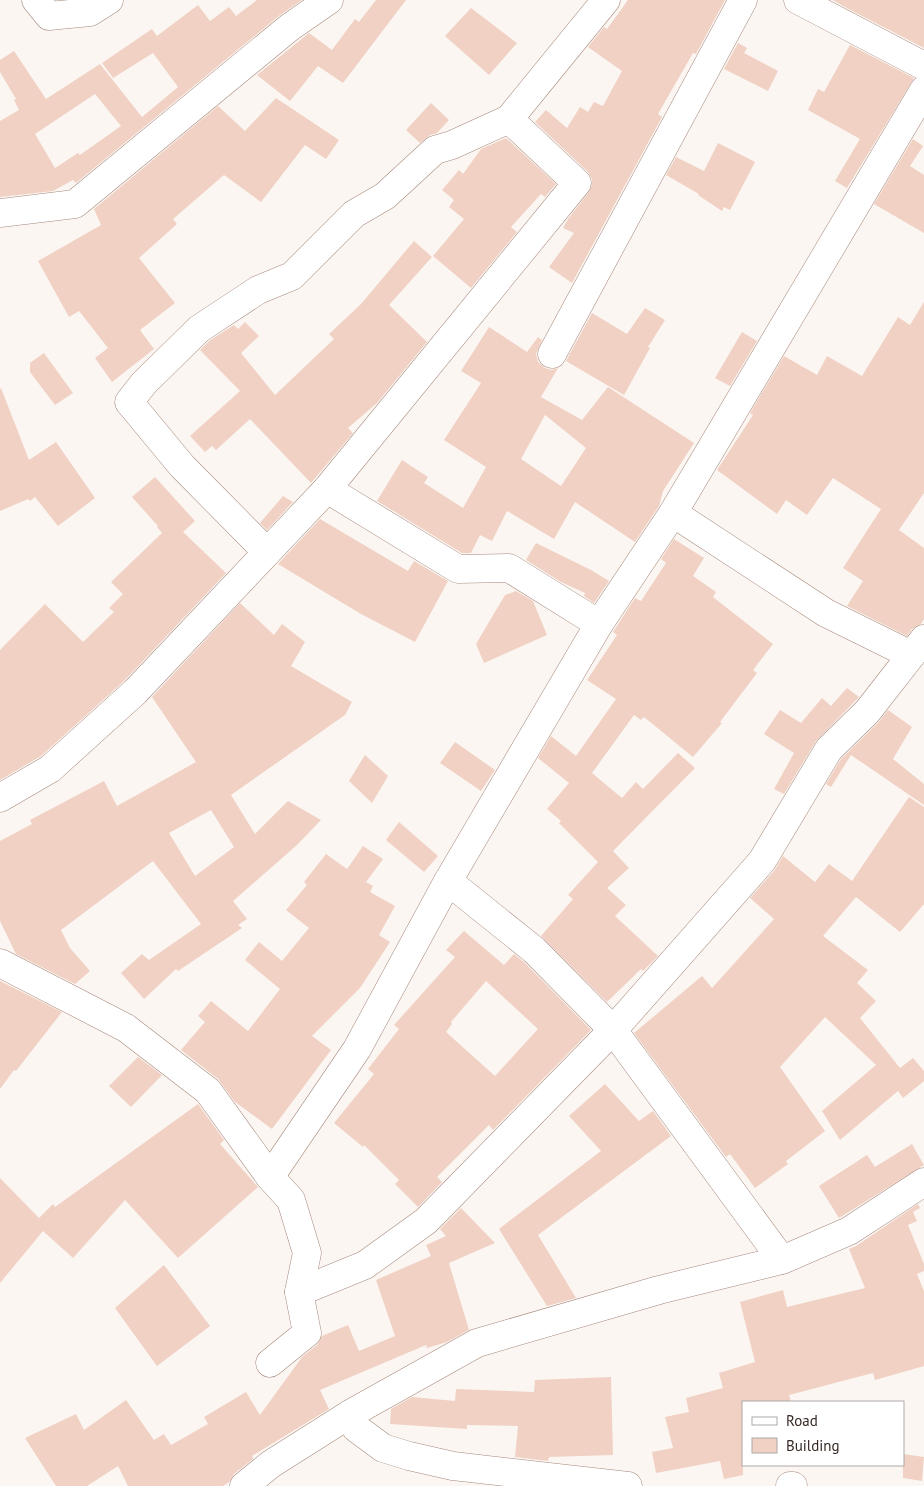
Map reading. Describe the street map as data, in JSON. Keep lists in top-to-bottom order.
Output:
{
  "legend": ["Road", "Building"]
}
